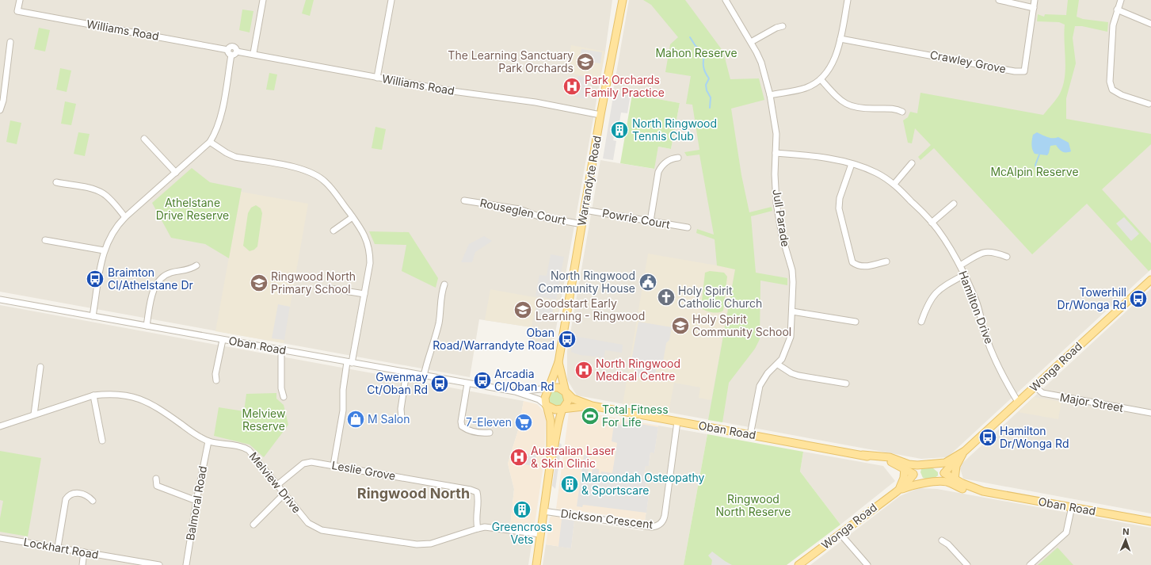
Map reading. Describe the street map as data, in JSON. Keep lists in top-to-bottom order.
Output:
{
  "streets": {
    "main road": ["Warrandyte Road", "Oban Road", "Wonga Road"],
    "street": [
      "Williams Road",
      "Crawley Grove",
      "Rouseglen Court",
      "Jull Parade",
      "Powrie Court",
      "Hamilton Drive",
      "Major Street",
      "Leslie Grove",
      "Melview Drive",
      "Balmoral Road",
      "Dickson Crescent",
      "Lockhart Road"
    ]
  },
  "crossings": [
    ["Williams Road", "Warrandyte Road"],
    ["Warrandyte Road", "Rouseglen Court"],
    ["Warrandyte Road", "Powrie Court"],
    ["Warrandyte Road", "Oban Road"],
    ["Jull Parade", "Hamilton Drive"],
    ["Jull Parade", "Oban Road"],
    ["Hamilton Drive", "Wonga Road"],
    ["Oban Road", "Wonga Road"],
    ["Oban Road", "Dickson Crescent"],
    ["Wonga Road", "Major Street"],
    ["Leslie Grove", "Melview Drive"],
    ["Melview Drive", "Balmoral Road"]
  ],
  "districts": ["Ringwood North"],
  "parks": [
    "Mahon Reserve",
    "McAlpin Reserve",
    "Athelstane Drive Reserve",
    "Melview Reserve",
    "Ringwood North Reserve"
  ],
  "places": {
    "school or university": [
      "The Learning Sanctuary Park Orchards",
      "Ringwood North Primary School",
      "Goodstart Early Learning - Ringwood",
      "Holy Spirit Community School"
    ],
    "hospital": ["Park Orchards Family Practice", "North Ringwood Medical Centre", "Australian Laser & Skin Clinic"],
    "building": ["North Ringwood Tennis Club", "Maroondah Osteopathy & Sportscare", "Greencross Vets"],
    "bus stop": [
      "Braimton Cl/Athelstane Dr",
      "Towerhill Dr/Wonga Rd",
      "Oban Road/Warrandyte Road",
      "Arcadia Cl/Oban Rd",
      "Gwenmay Ct/Oban Rd",
      "Hamilton Dr/Wonga Rd"
    ],
    "public building": ["North Ringwood Community House"],
    "church": ["Holy Spirit Catholic Church"],
    "sports": ["Total Fitness For Life"],
    "shop": ["M Salon"],
    "supermarket": ["7-Eleven"]
  },
  "north": "top"
}
